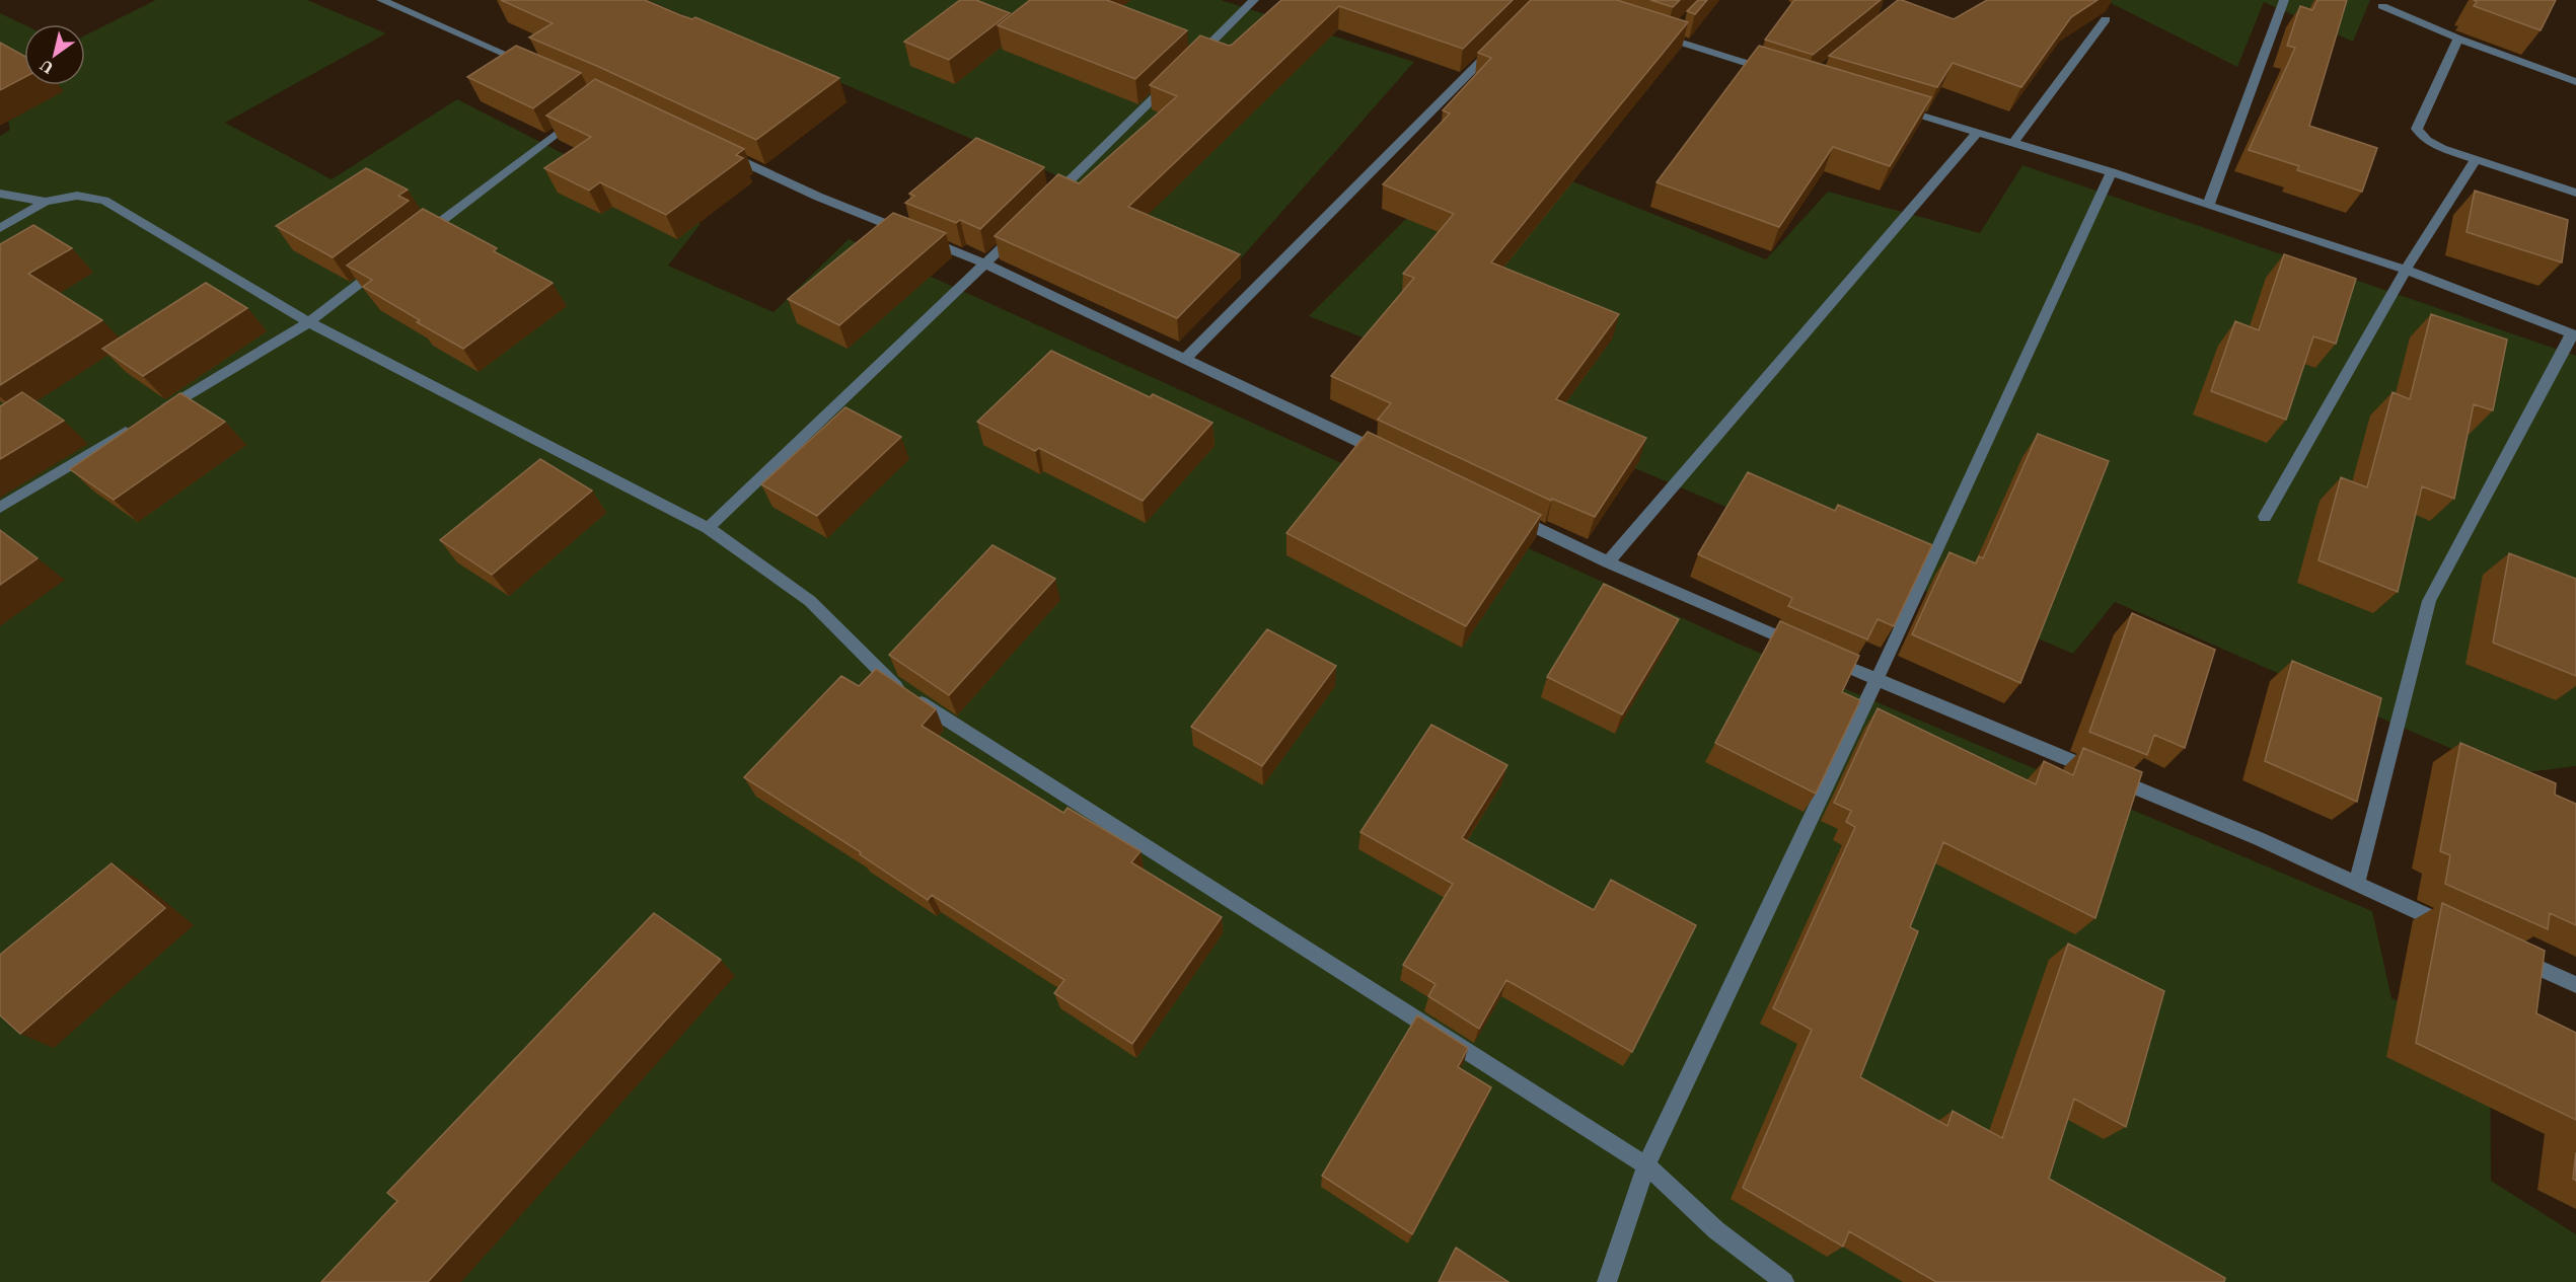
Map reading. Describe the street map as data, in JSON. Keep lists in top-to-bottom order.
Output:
{
  "north": "bottom left"
}
